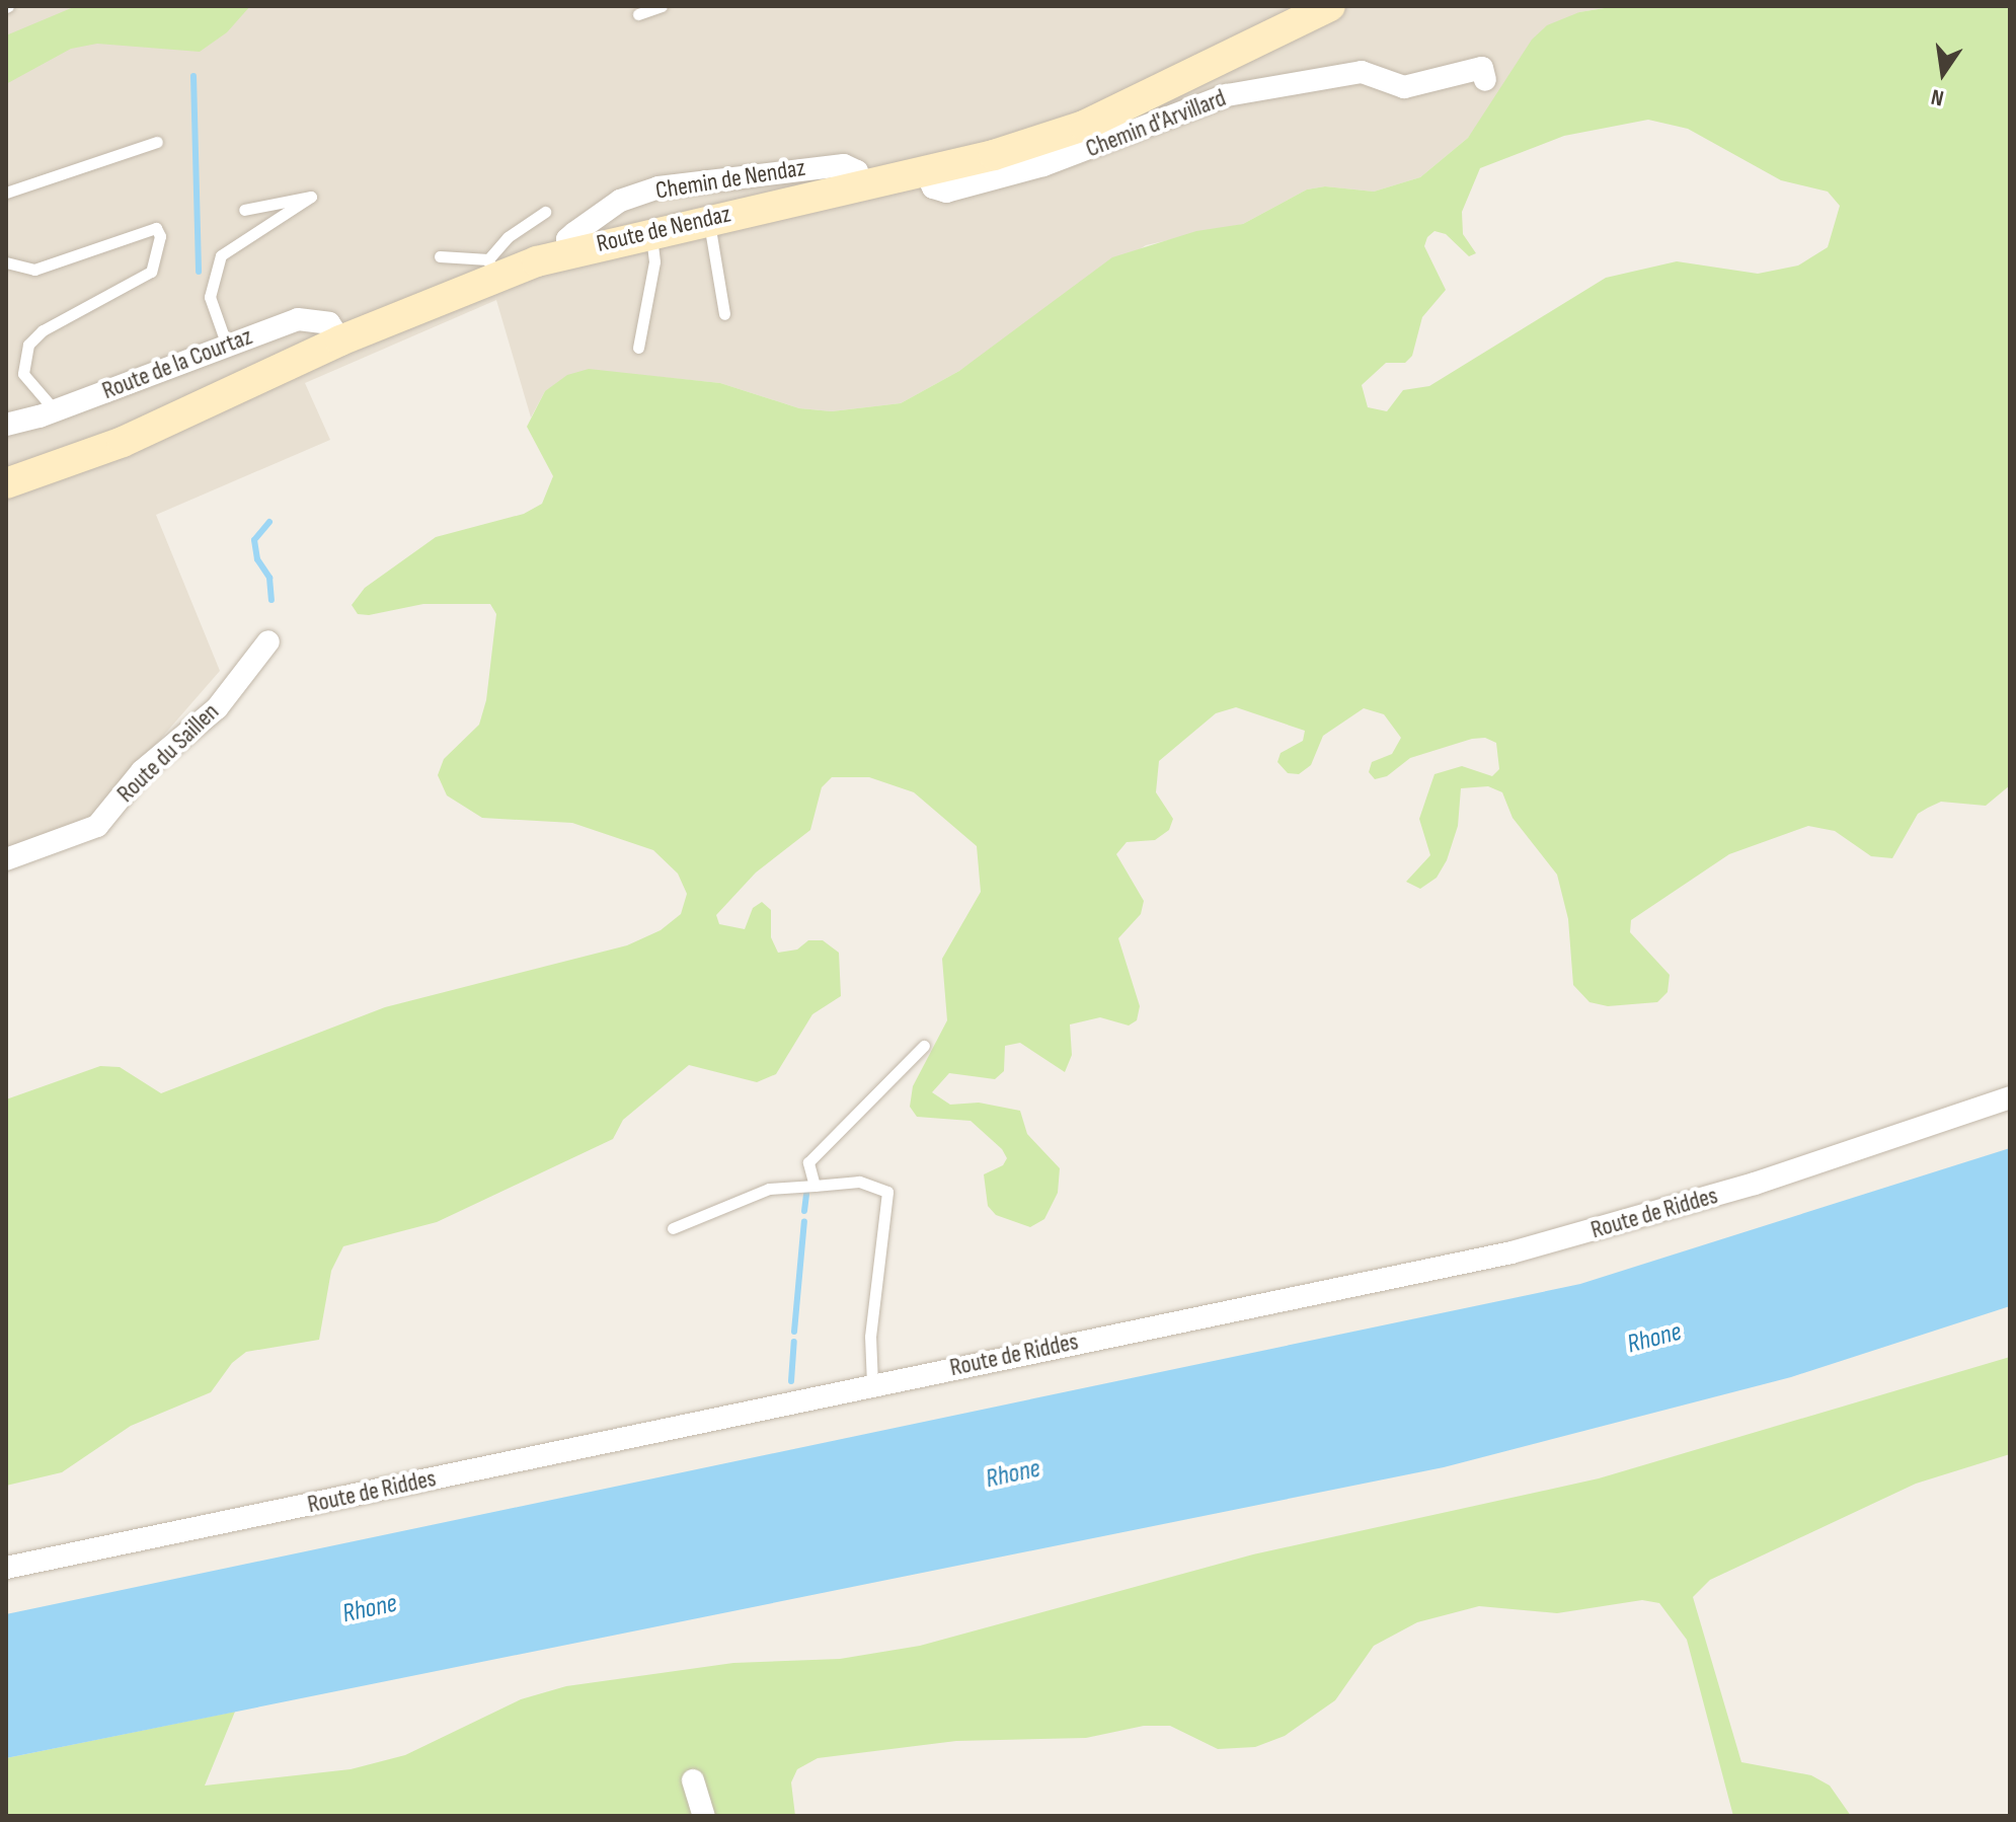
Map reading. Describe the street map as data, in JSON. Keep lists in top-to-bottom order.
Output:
{
  "streets": {
    "main road": ["Route de Nendaz"],
    "street": [
      "Chemin d'Arvillard",
      "Chemin de Nendaz",
      "Route de la Courtaz",
      "Route du Saillen",
      "Route de Riddes"
    ]
  },
  "crossings": [
    ["Chemin d'Arvillard", "Route de Nendaz"],
    ["Chemin de Nendaz", "Route de Nendaz"],
    ["Route de Nendaz", "Route de la Courtaz"]
  ],
  "water": ["Rhone"],
  "north": "bottom"
}
